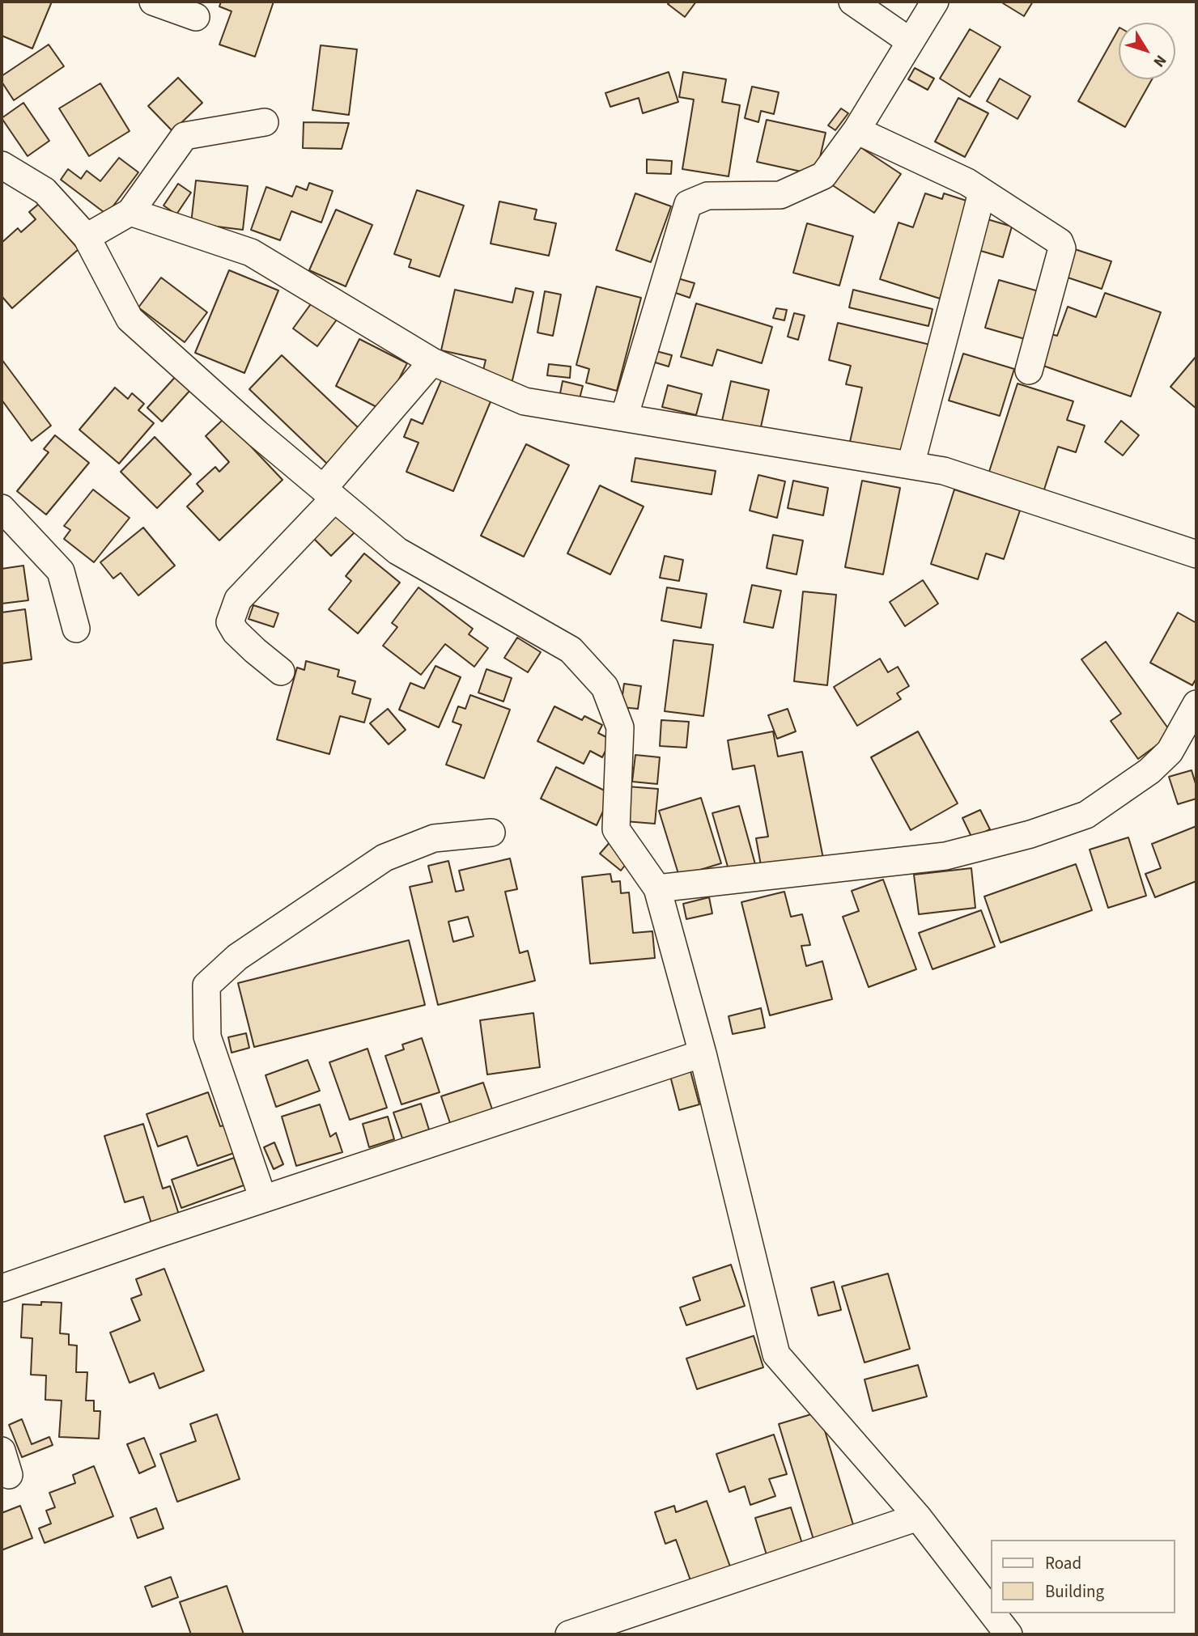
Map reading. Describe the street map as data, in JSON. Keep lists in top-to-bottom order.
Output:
{
  "legend": ["Road", "Building"],
  "north": "bottom right"
}
